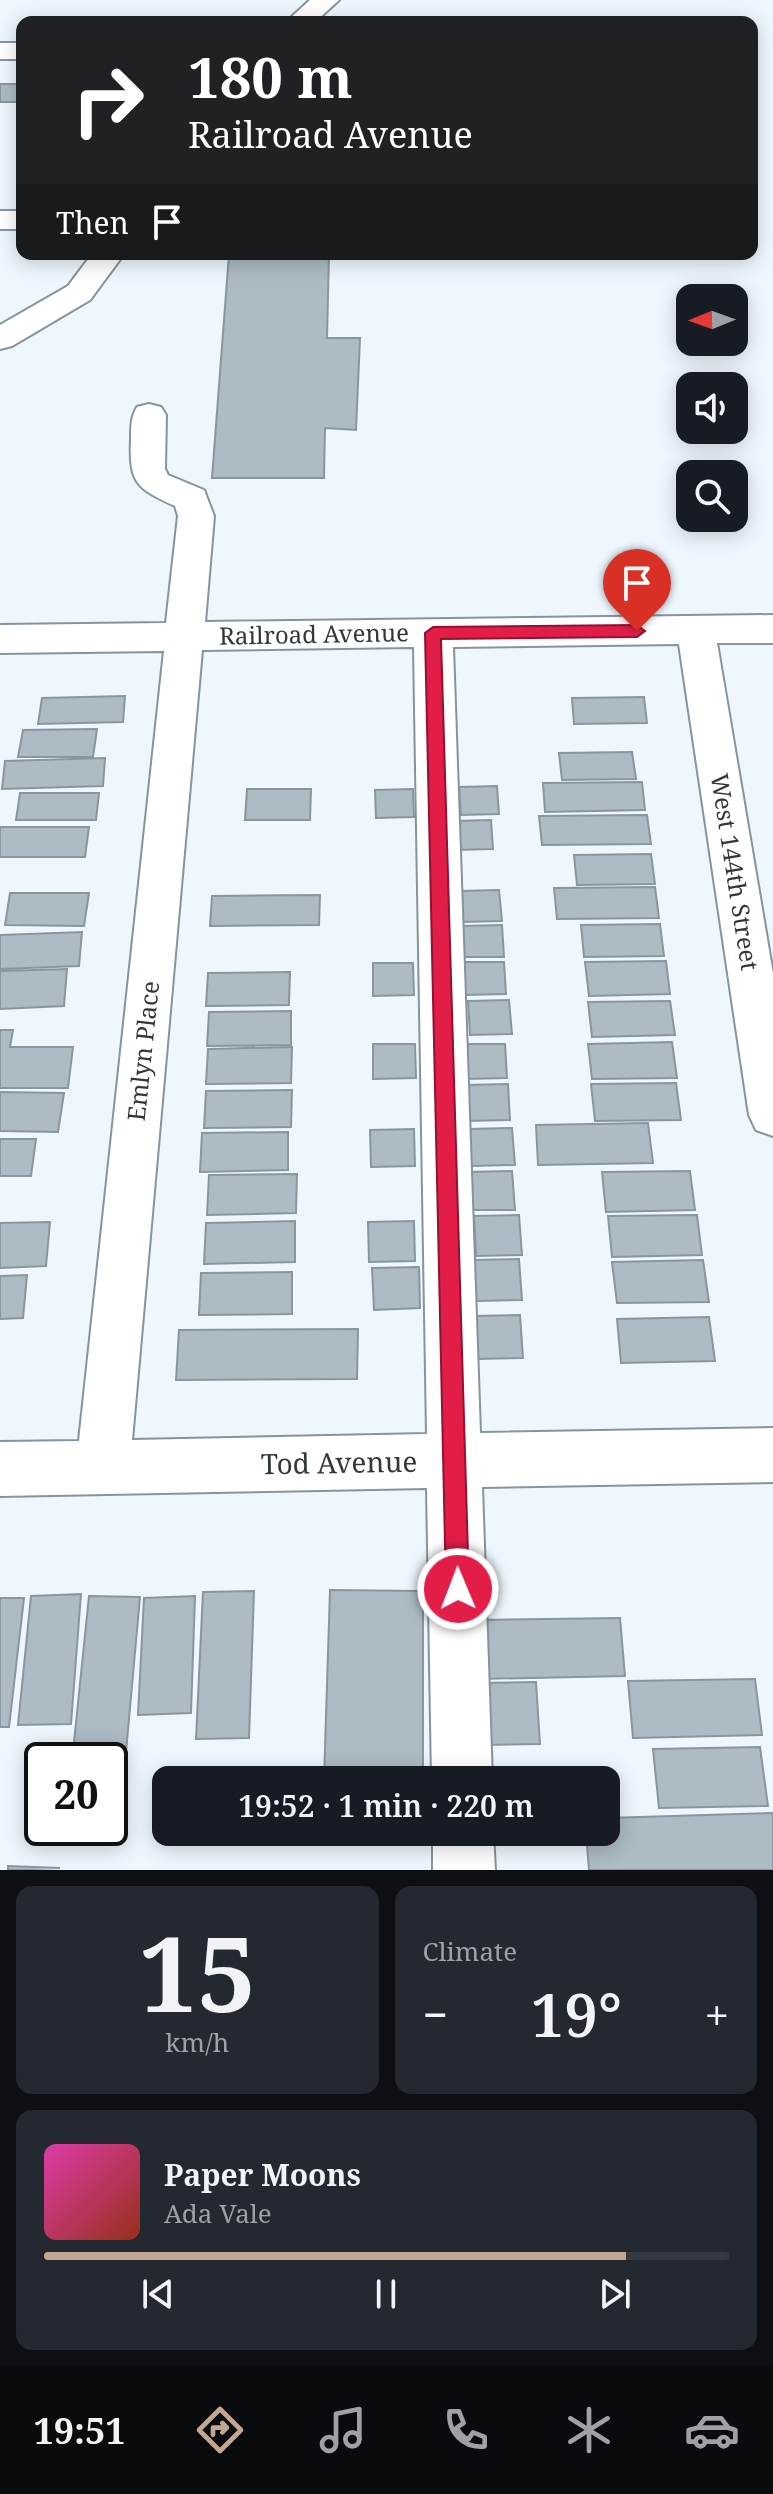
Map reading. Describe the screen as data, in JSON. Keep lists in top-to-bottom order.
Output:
{
  "streets": {
    "street": [
      "Railroad Avenue",
      "West 144th Street",
      "Emlyn Place",
      "Tod Avenue"
    ]
  },
  "crossings": [
    ["Railroad Avenue", "West 144th Street"],
    ["Railroad Avenue", "Emlyn Place"],
    ["Emlyn Place", "Tod Avenue"]
  ],
  "north": "left",
  "page": {
    "turn": ["180 m", "Railroad Avenue"],
    "then": "Then",
    "limit": "20",
    "trip": "19:52 · 1 min · 220 m",
    "tile": [
      ["15", "km/h"],
      "Climate"
    ],
    "heat": ["−", "19°", "+"],
    "song": ["Paper Moons", "Ada Vale"],
    "tabs": "19:51"
  }
}
